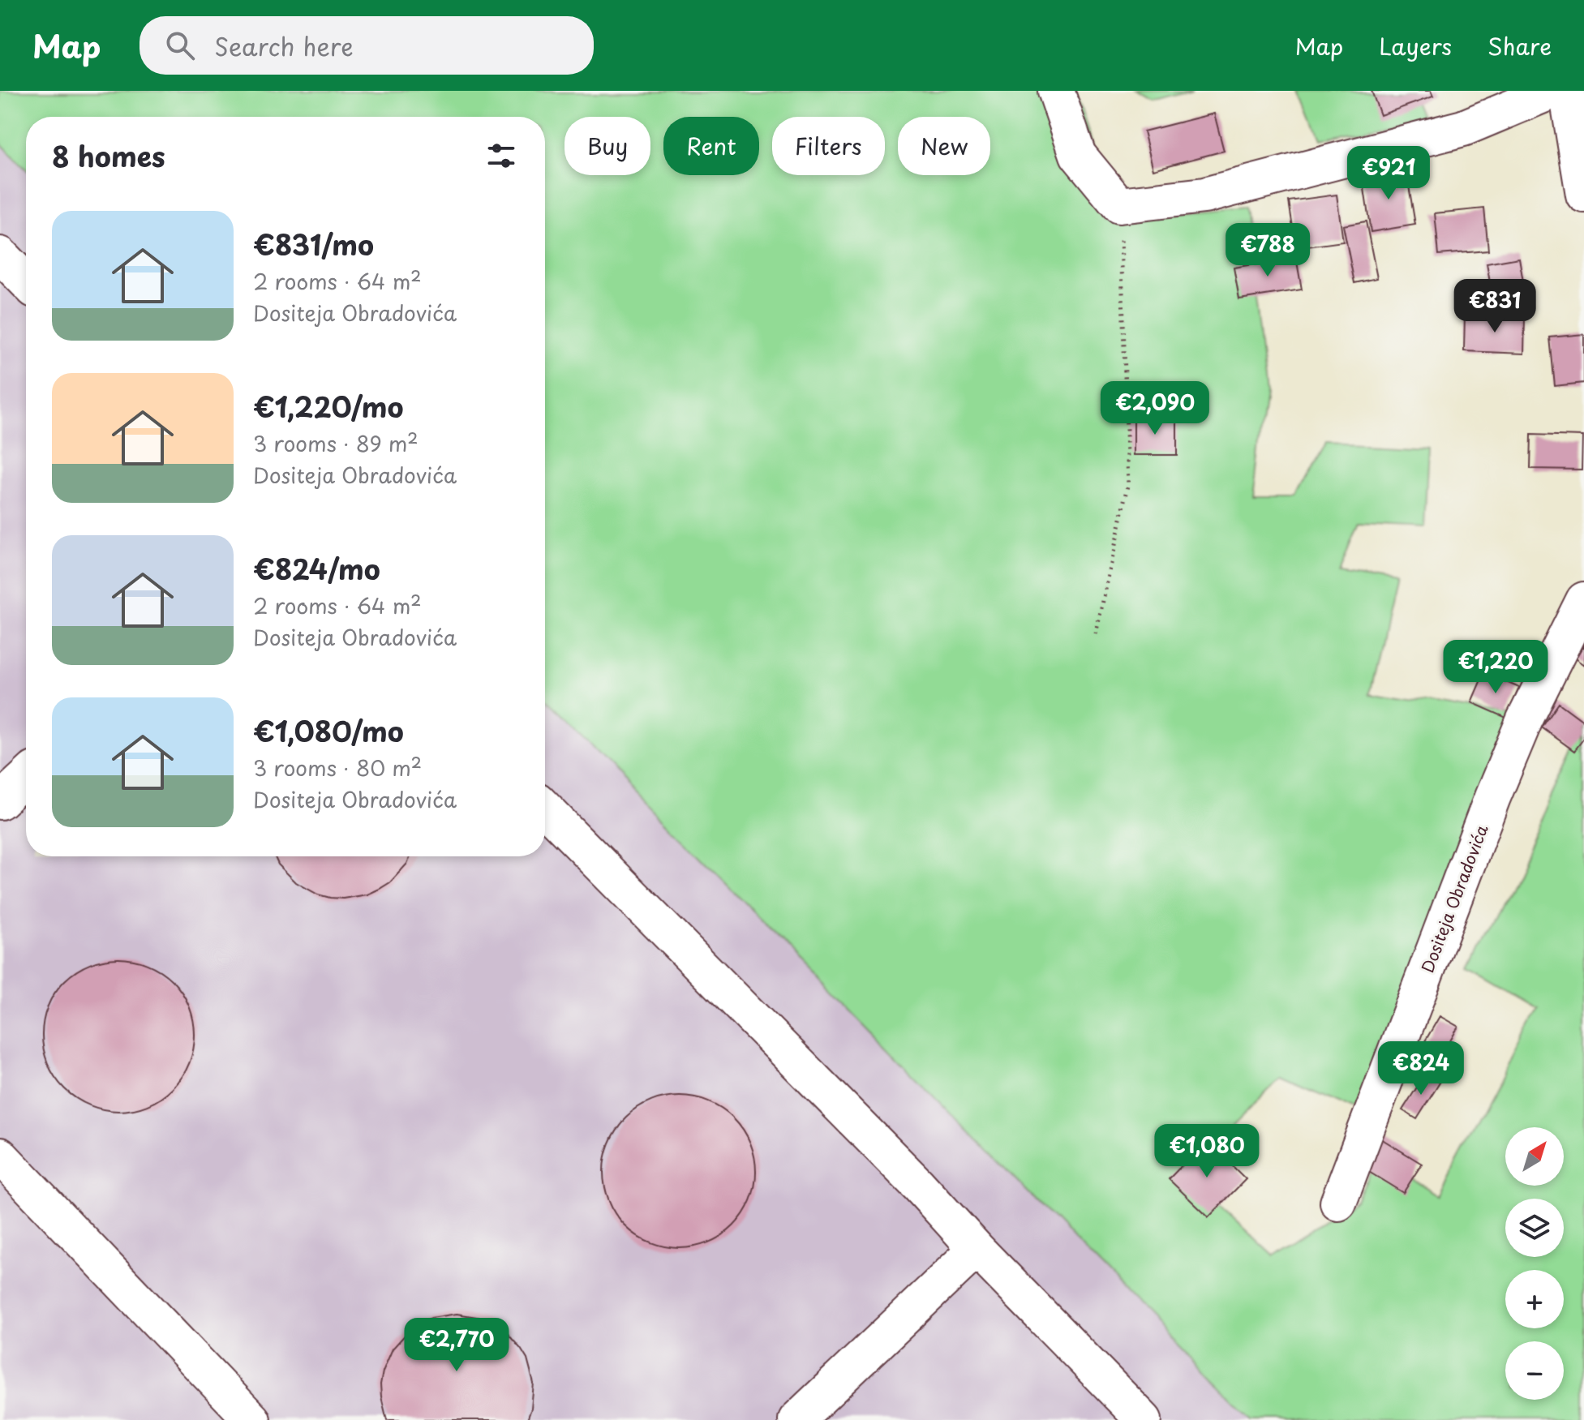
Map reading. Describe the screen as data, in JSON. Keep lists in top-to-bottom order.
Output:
{
  "streets": {
    "street": ["Dositeja Obradovića"]
  },
  "north": "top right",
  "page": {
    "header": "Map",
    "search": "Search here",
    "nav": ["Map", "Layers", "Share"],
    "chip": [
      "Buy",
      "Rent",
      "Filters",
      "New"
    ],
    "heading": "8 homes",
    "price": [
      "€921",
      "€788",
      "€831",
      "€2,090",
      "€1,220",
      "€824",
      "€1,080",
      "€2,770"
    ],
    "list": [
      {
        "name": "€831/mo",
        "note": "2 rooms · 64 m² · Dositeja Obradovića"
      },
      {
        "name": "€1,220/mo",
        "note": "3 rooms · 89 m² · Dositeja Obradovića"
      },
      {
        "name": "€824/mo",
        "note": "2 rooms · 64 m² · Dositeja Obradovića"
      },
      {
        "name": "€1,080/mo",
        "note": "3 rooms · 80 m² · Dositeja Obradovića"
      }
    ],
    "map_buttons": ["+", "−"]
  }
}
